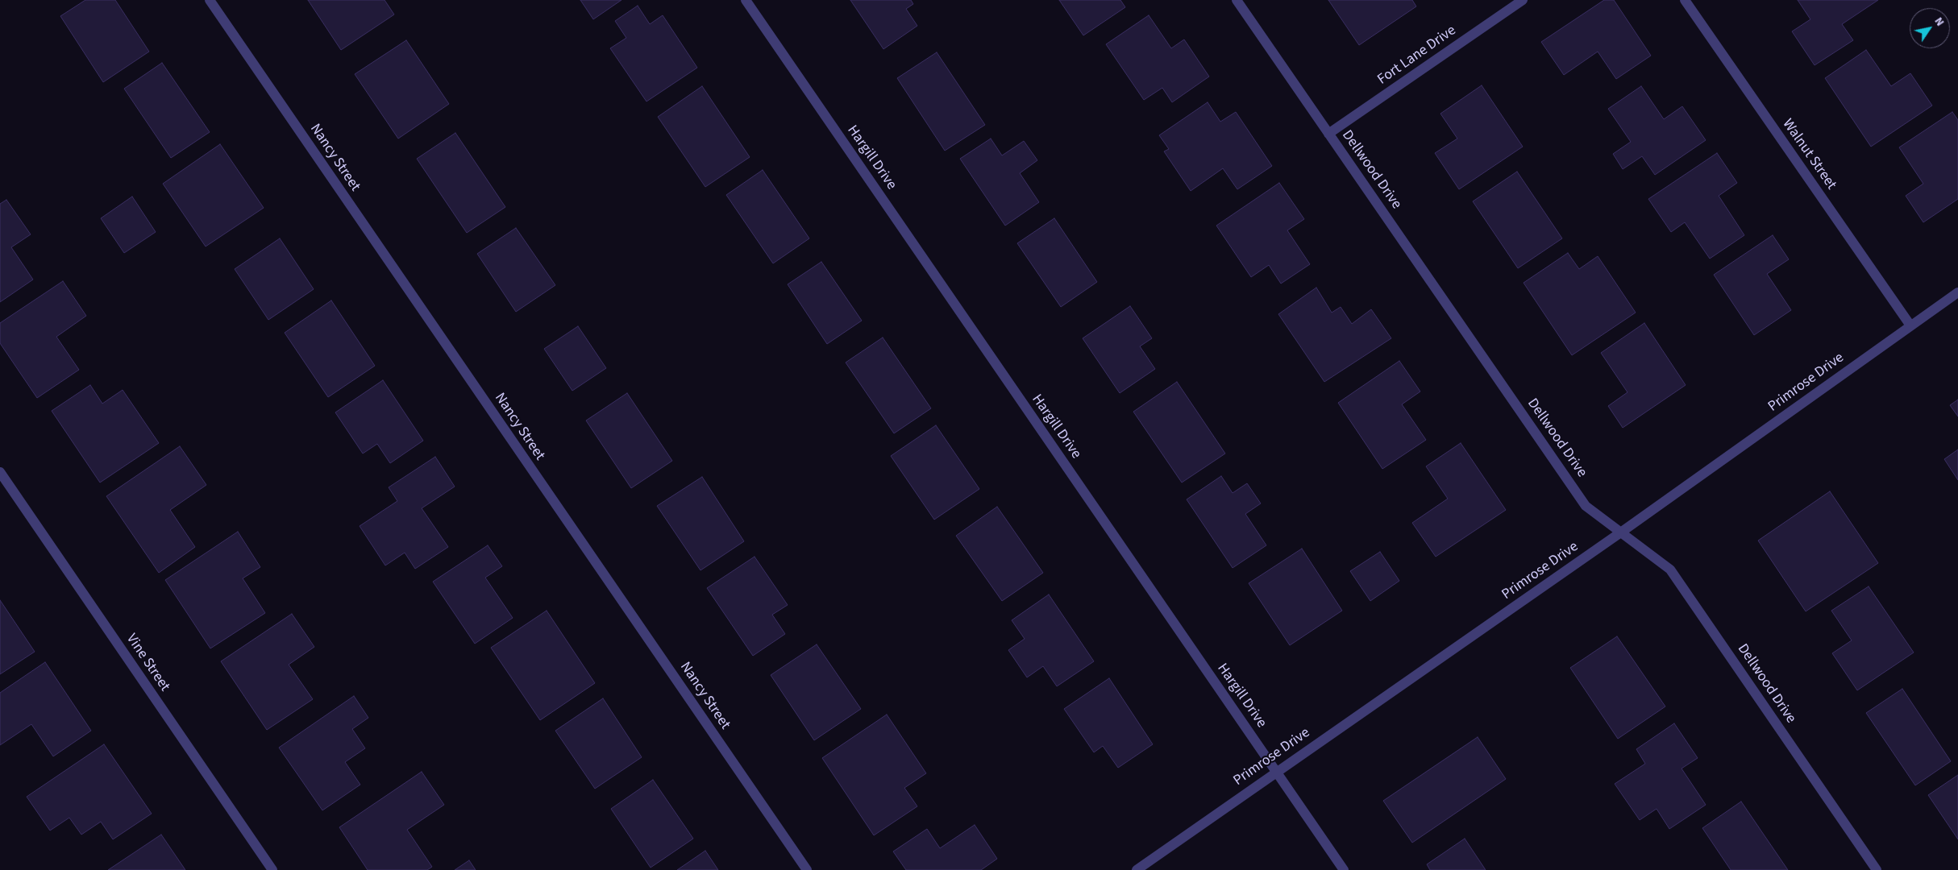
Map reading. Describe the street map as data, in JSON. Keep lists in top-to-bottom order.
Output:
{
  "streets": {
    "street": [
      "Fort Lane Drive",
      "Walnut Street",
      "Nancy Street",
      "Hargill Drive",
      "Dellwood Drive",
      "Primrose Drive",
      "Vine Street"
    ]
  },
  "crossings": [
    ["Fort Lane Drive", "Dellwood Drive"],
    ["Walnut Street", "Primrose Drive"],
    ["Hargill Drive", "Primrose Drive"],
    ["Dellwood Drive", "Primrose Drive"]
  ],
  "north": "top right"
}
